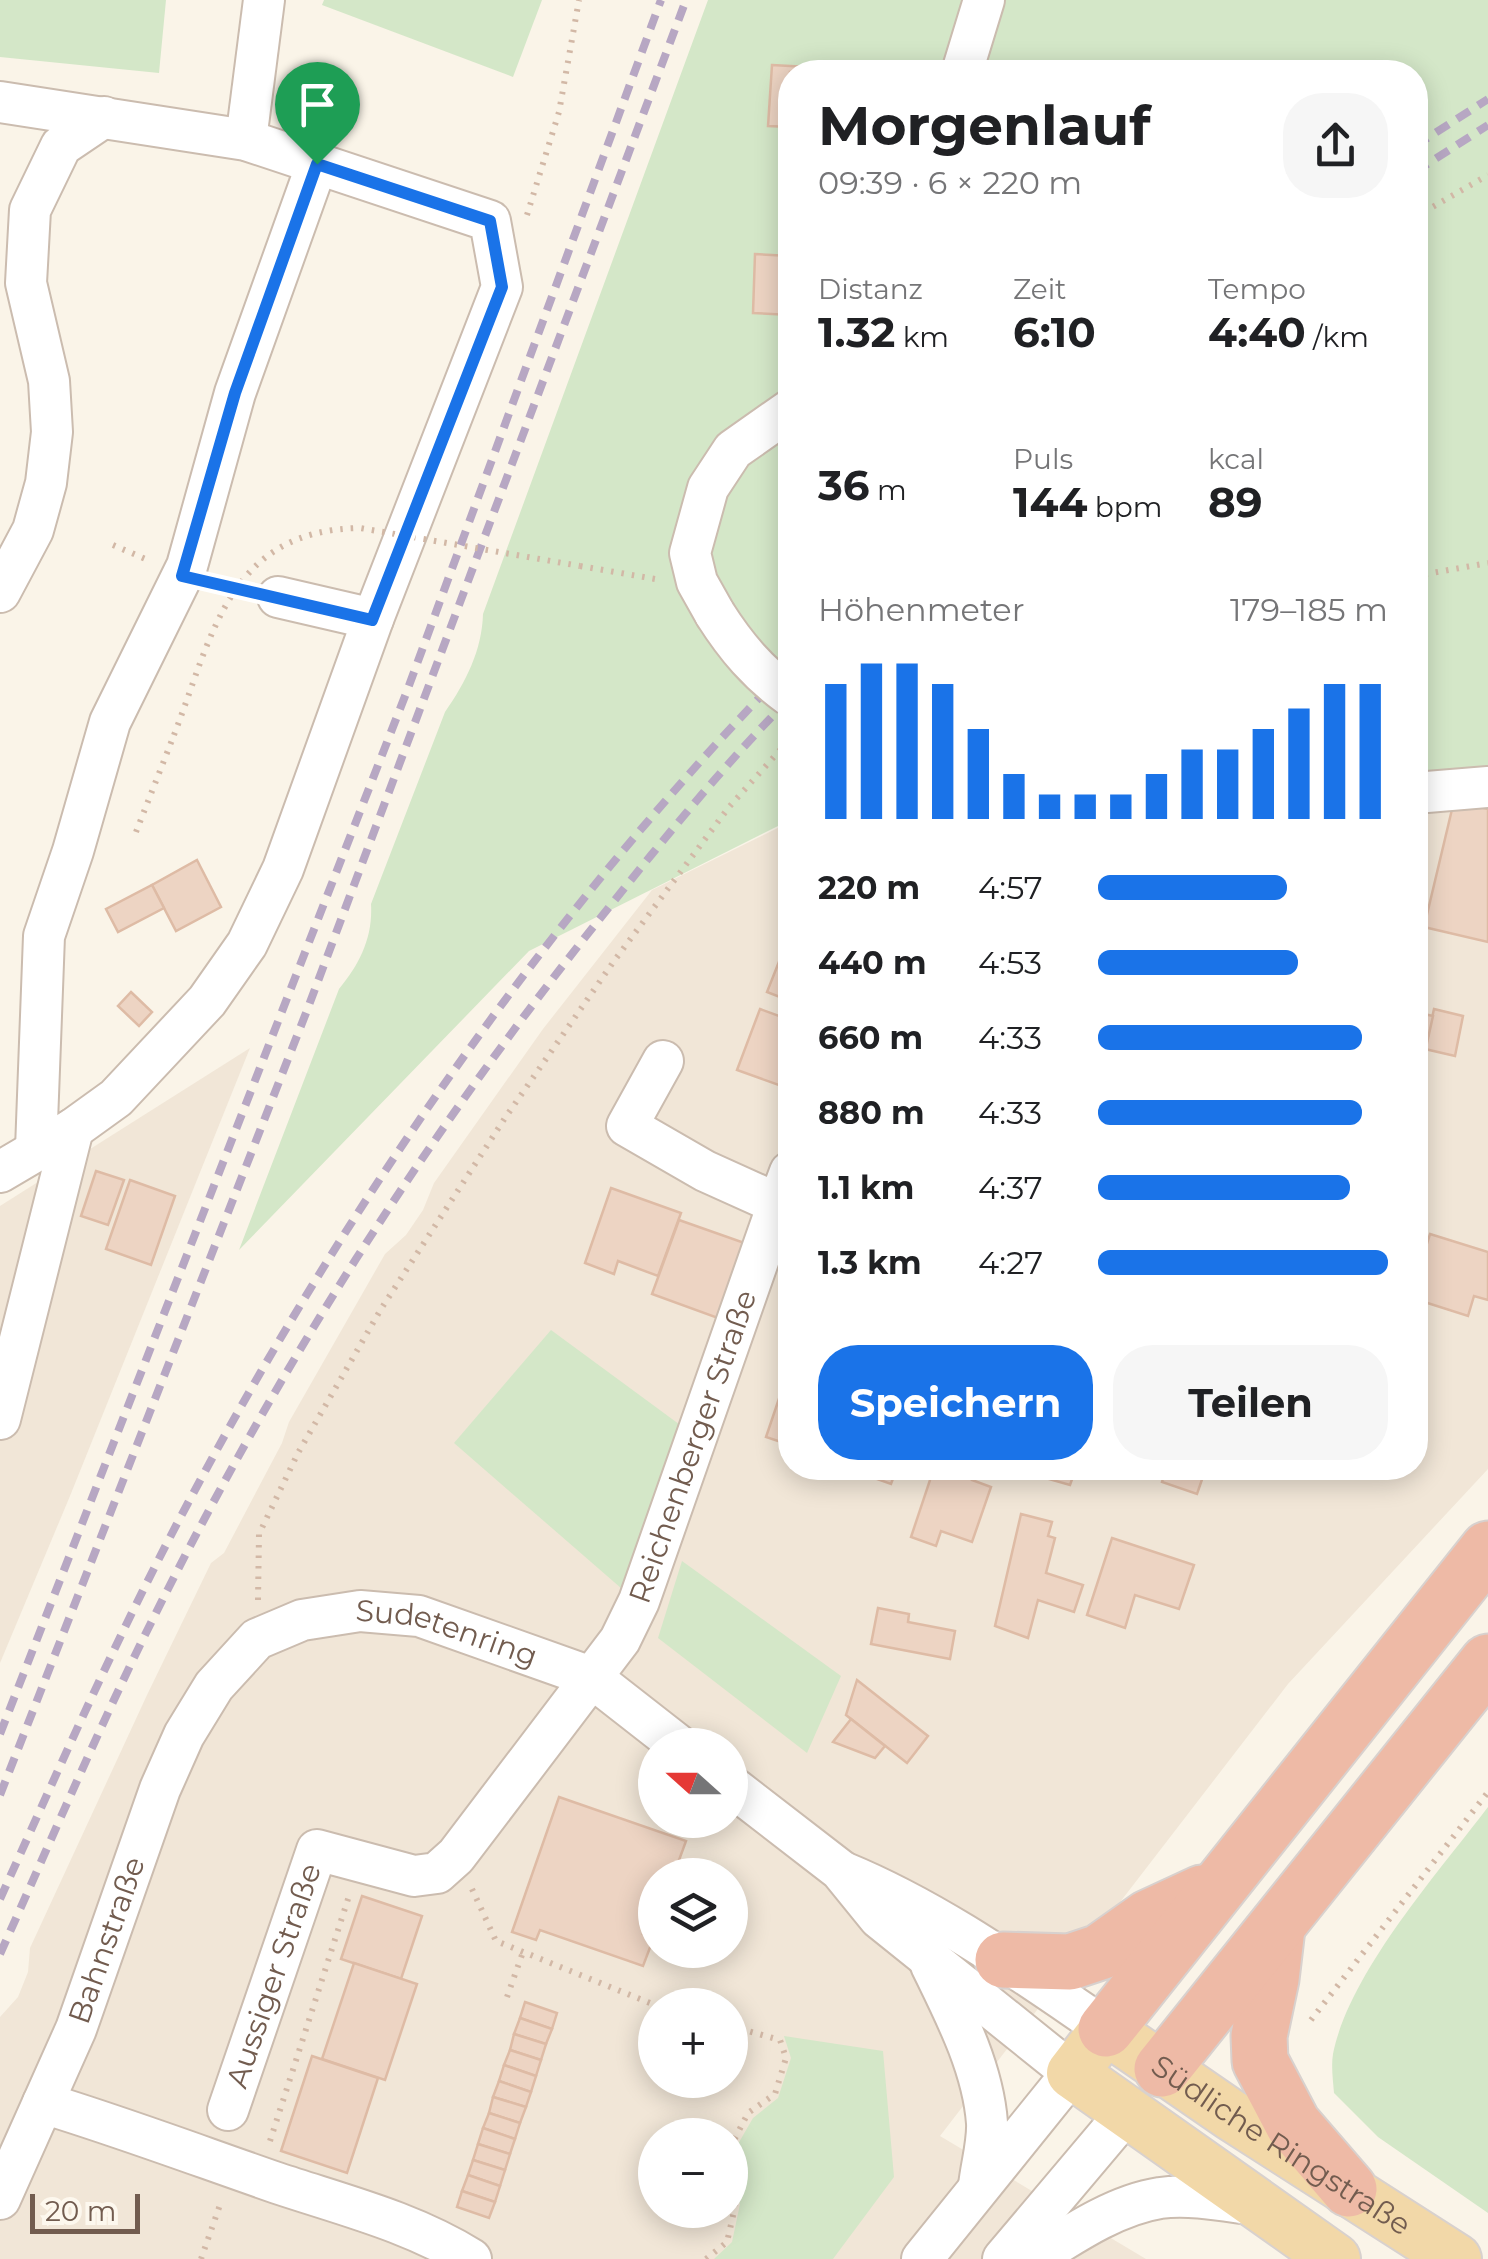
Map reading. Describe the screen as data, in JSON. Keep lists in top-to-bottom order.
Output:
{
  "streets": {
    "main road": ["Südliche Ringstraße"],
    "street": [
      "Reichenberger Straße",
      "Sudetenring",
      "Bahnstraße",
      "Aussiger Straße"
    ]
  },
  "crossings": [
    ["Reichenberger Straße", "Sudetenring"],
    ["Reichenberger Straße", "Aussiger Straße"],
    ["Sudetenring", "Bahnstraße"],
    ["Sudetenring", "Aussiger Straße"]
  ],
  "scale_bar": "20 m",
  "north": "left",
  "page": {
    "heading": ["Morgenlauf", "09:39 · 6 × 220 m"],
    "stats": [
      ["Distanz", "1.32 km"],
      ["Zeit", "6:10"],
      ["Tempo", "4:40 /km"],
      ["36 m"],
      ["Puls", "144 bpm"],
      ["kcal", "89"]
    ],
    "chart": ["Höhenmeter", "179–185 m"],
    "list": [
      {
        "name": "220 m",
        "note": "4:57"
      },
      {
        "name": "440 m",
        "note": "4:53"
      },
      {
        "name": "660 m",
        "note": "4:33"
      },
      {
        "name": "880 m",
        "note": "4:33"
      },
      {
        "name": "1.1 km",
        "note": "4:37"
      },
      {
        "name": "1.3 km",
        "note": "4:27"
      }
    ],
    "buttons": ["Speichern", "Teilen"],
    "map_buttons": ["+", "−"],
    "scale": "20 m"
  }
}
